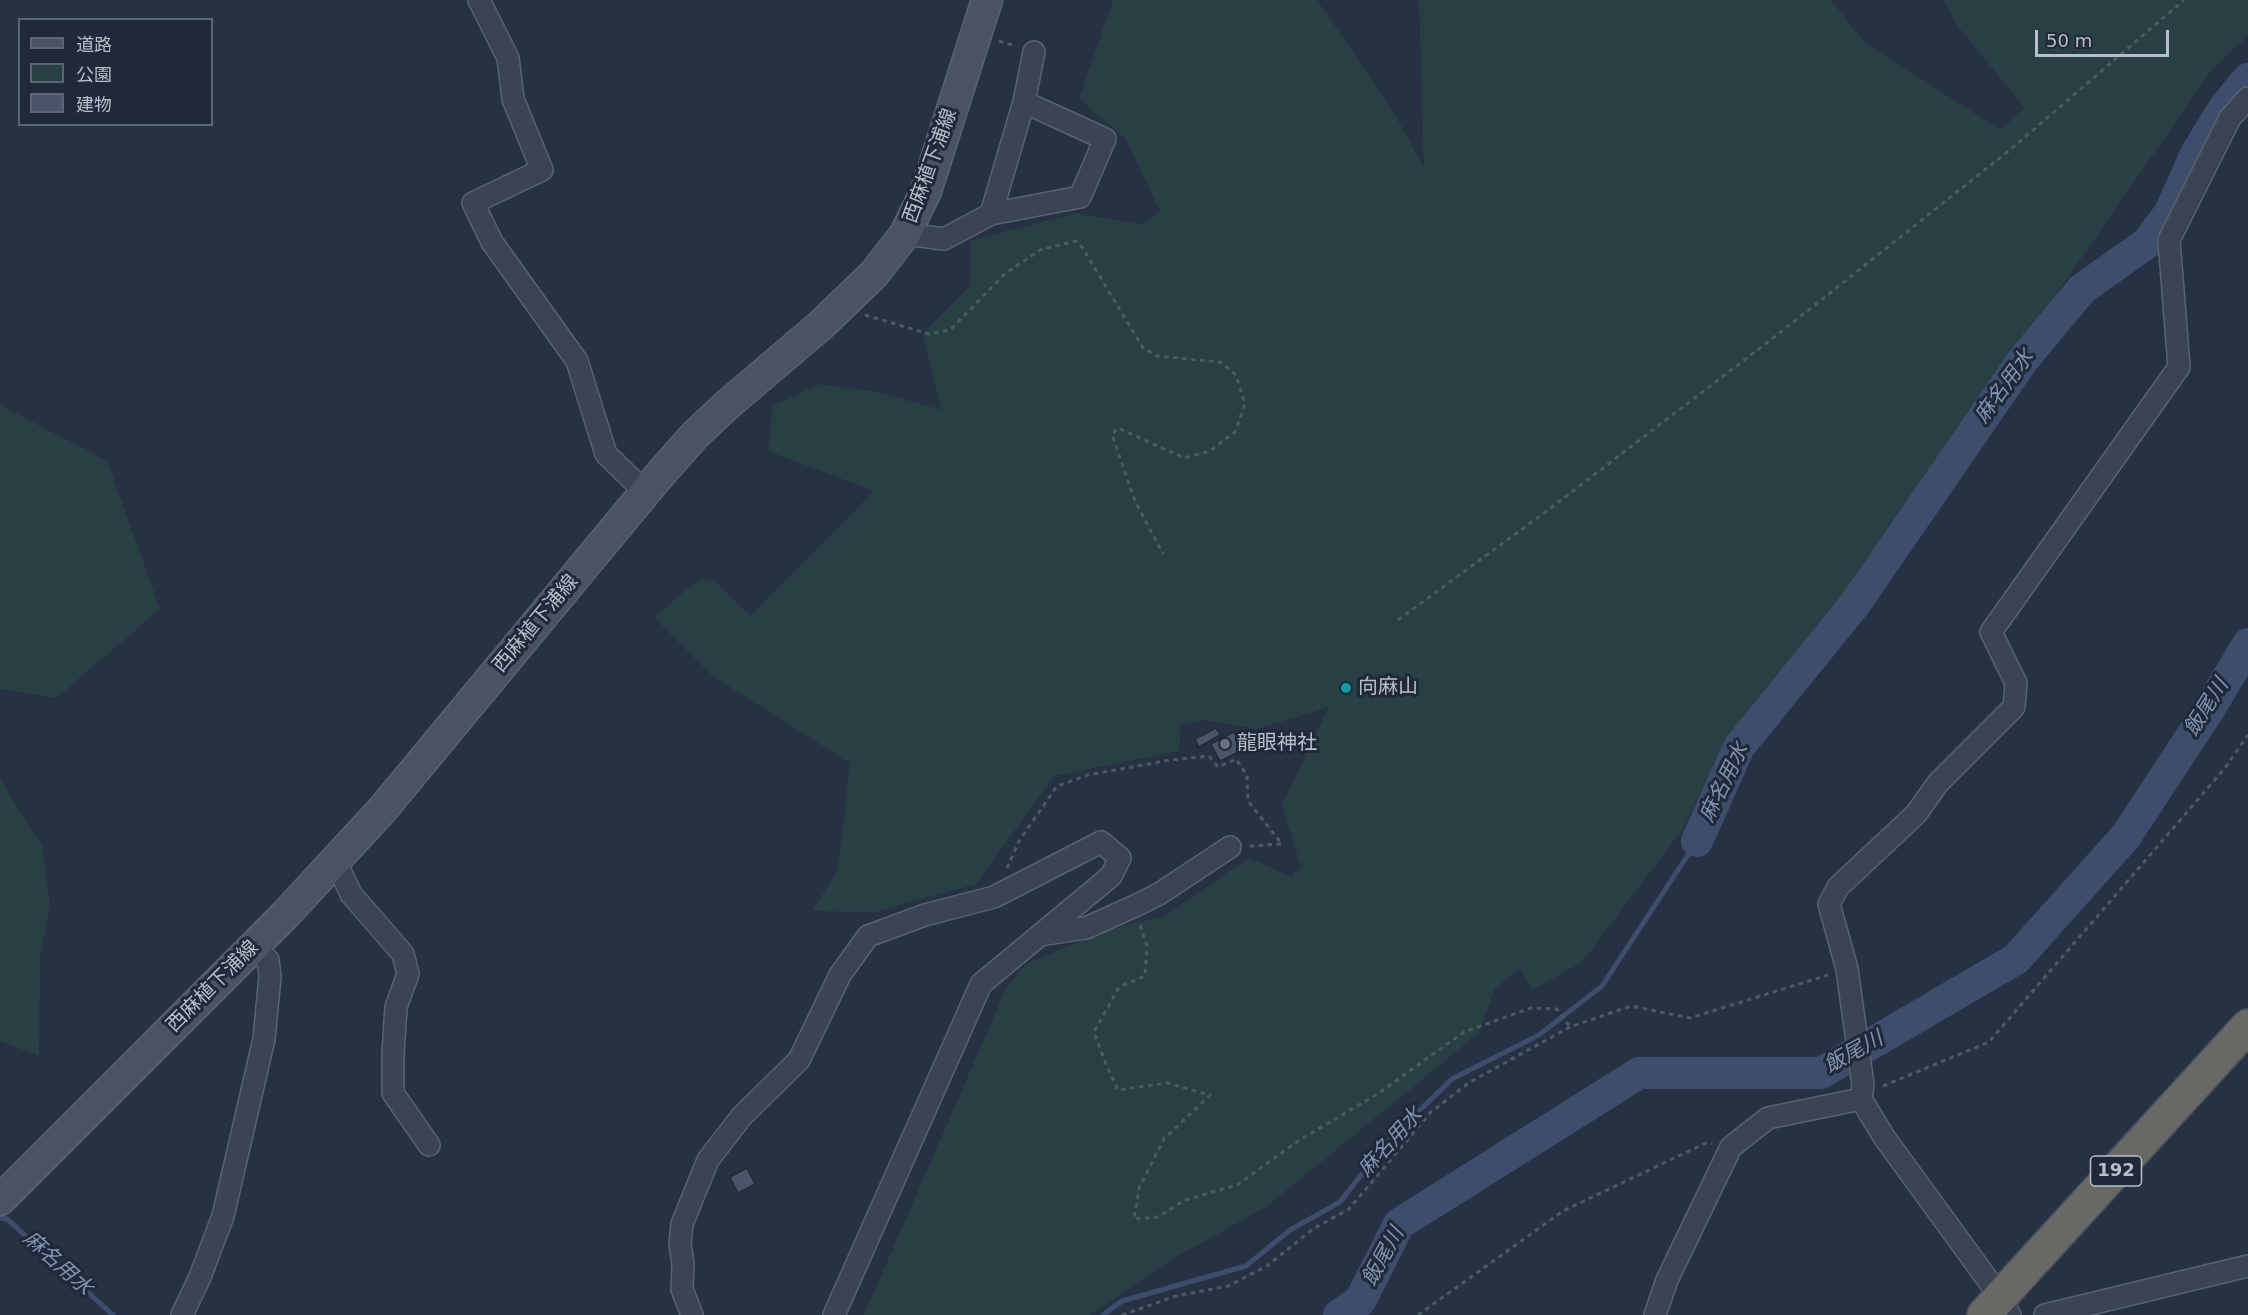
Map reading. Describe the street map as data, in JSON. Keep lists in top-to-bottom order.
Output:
{
  "streets": {
    "highway": ["192"],
    "main road": ["西麻植下浦線"]
  },
  "water": ["麻名用水", "飯尾川"],
  "places": ["向麻山", "龍眼神社"],
  "legend": ["道路", "公園", "建物"],
  "scale_bar": "50 m"
}
